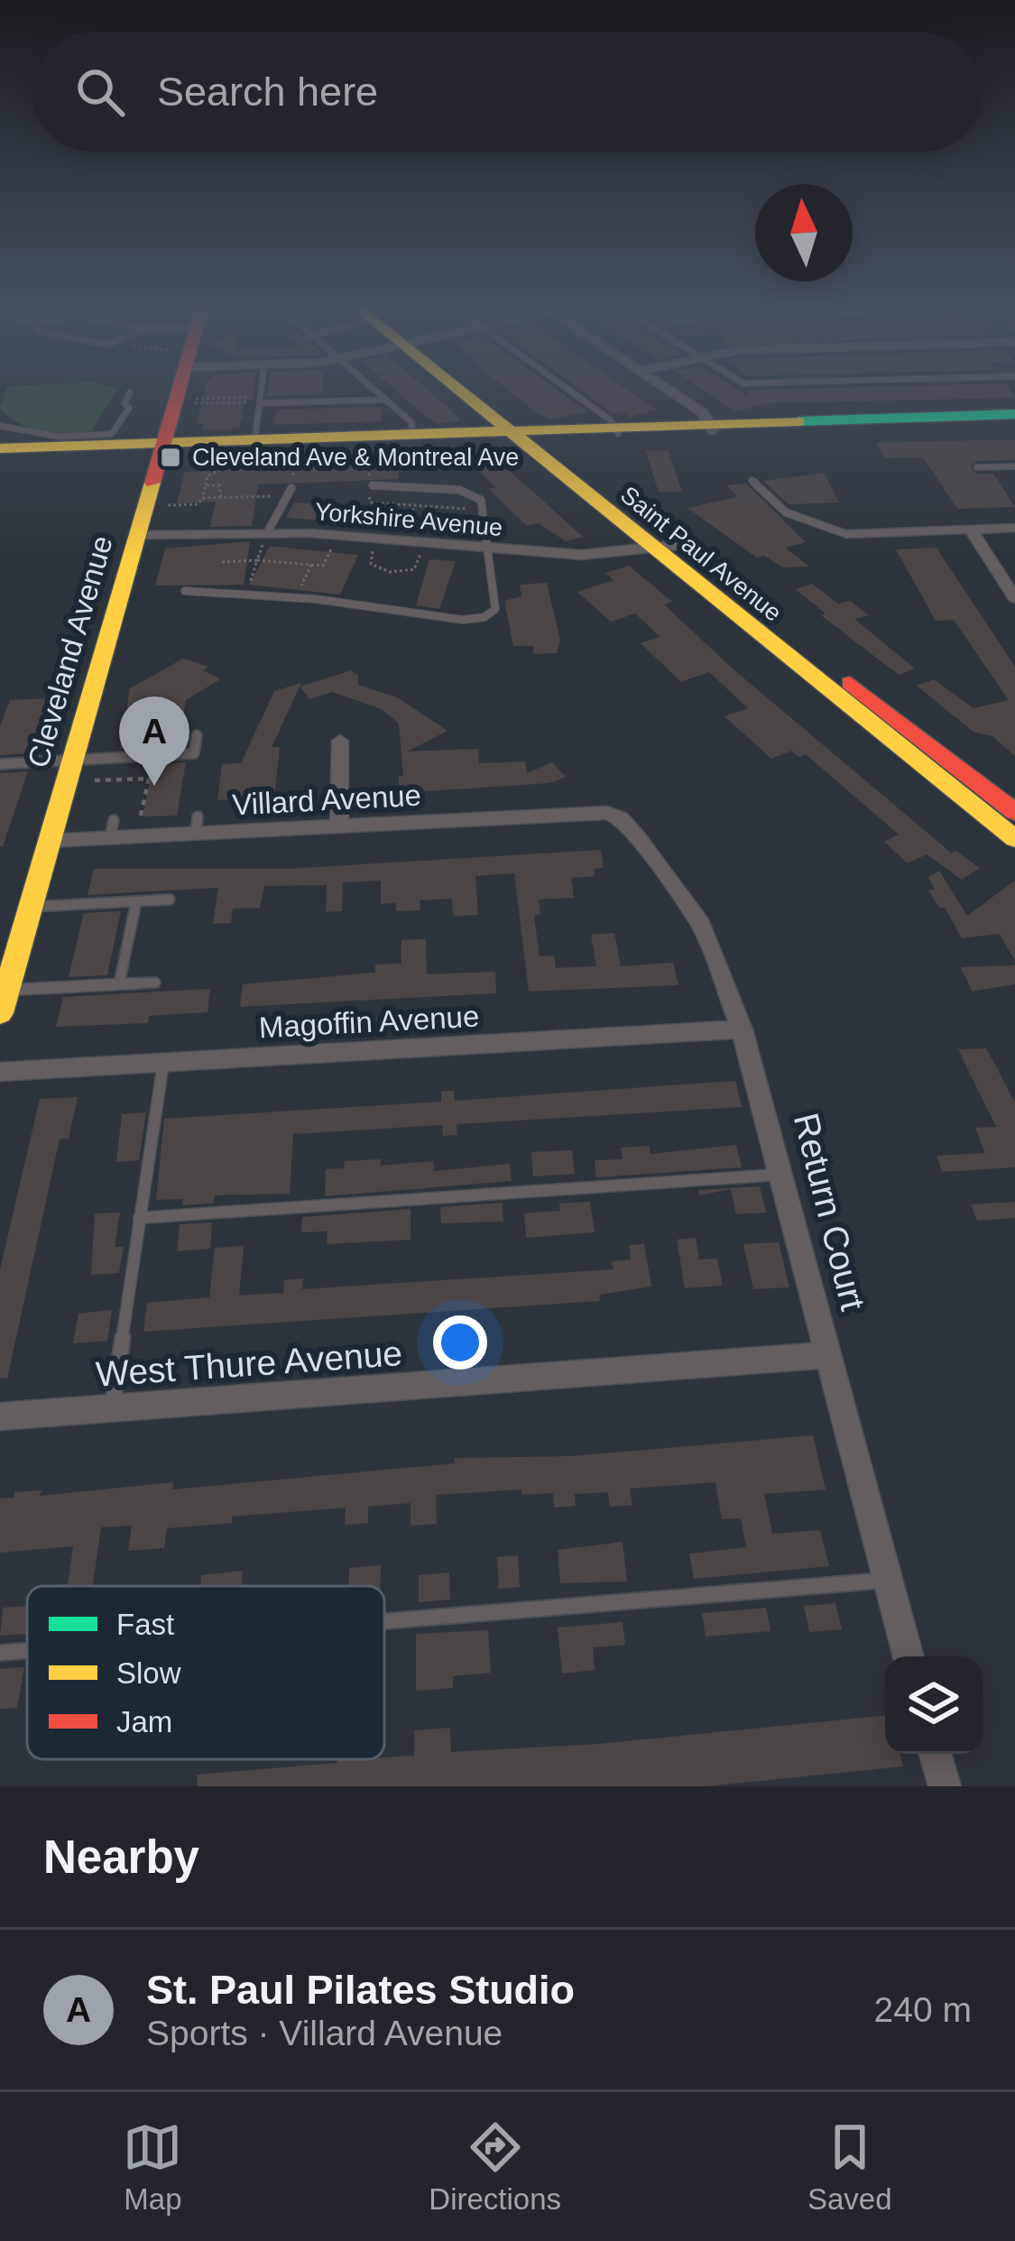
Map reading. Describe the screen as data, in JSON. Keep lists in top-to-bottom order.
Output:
{
  "streets": {
    "street": [
      "Yorkshire Avenue",
      "Saint Paul Avenue",
      "Cleveland Avenue",
      "Villard Avenue",
      "Magoffin Avenue",
      "Return Court",
      "West Thure Avenue"
    ]
  },
  "crossings": [
    ["Yorkshire Avenue", "Saint Paul Avenue"],
    ["Yorkshire Avenue", "Cleveland Avenue"],
    ["Cleveland Avenue", "Villard Avenue"],
    ["Villard Avenue", "Return Court"],
    ["Magoffin Avenue", "Return Court"],
    ["Return Court", "West Thure Avenue"]
  ],
  "places": {
    "transit": ["Cleveland Ave & Montreal Ave"]
  },
  "legend": ["Fast", "Slow", "Jam"],
  "north": "top",
  "page": {
    "search": "Search here",
    "pins": "A",
    "heading": "Nearby",
    "list": [
      {
        "mark": "A",
        "name": "St. Paul Pilates Studio",
        "note": "Sports · Villard Avenue",
        "value": "240 m"
      }
    ],
    "nav": ["Map", "Directions", "Saved"]
  }
}
